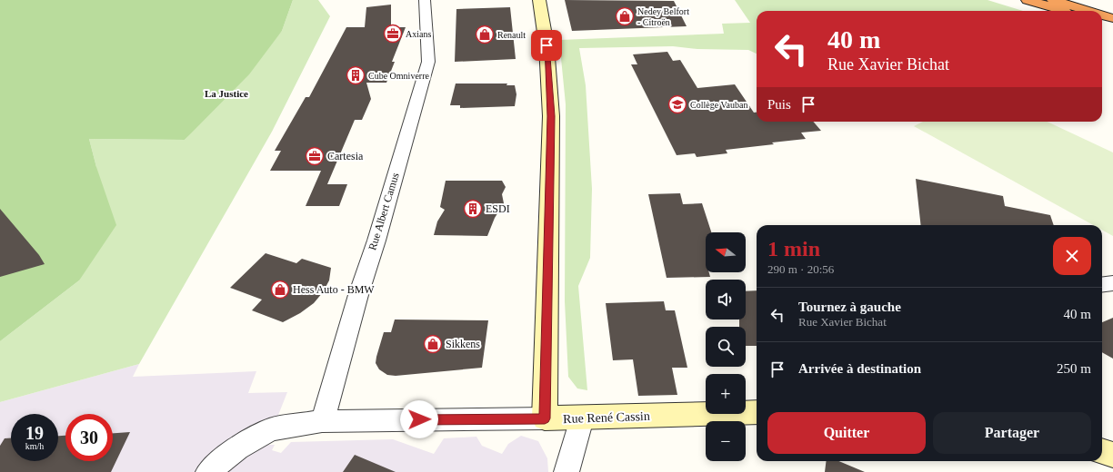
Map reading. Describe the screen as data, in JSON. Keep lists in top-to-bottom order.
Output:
{
  "streets": {
    "main road": ["Rue René Cassin"],
    "street": ["Rue Albert Camus"]
  },
  "crossings": [
    ["Rue Albert Camus", "Rue René Cassin"]
  ],
  "districts": ["La Justice"],
  "places": {
    "shop": [
      "Nedey Belfort - Citroën",
      "Renault",
      "Hess Auto - BMW",
      "Sikkens"
    ],
    "office": ["Axians", "Cartesia"],
    "building": ["Cube Omniverre", "ESDI"],
    "school or university": ["Collège Vauban"]
  },
  "north": "left",
  "page": {
    "turn": ["40 m", "Rue Xavier Bichat"],
    "then": "Puis",
    "heading": ["1 min", "290 m · 20:56"],
    "map_buttons": ["+", "−"],
    "list": [
      {
        "name": "Tournez à gauche",
        "note": "Rue Xavier Bichat",
        "value": "40 m"
      },
      {
        "name": "Arrivée à destination",
        "value": "250 m"
      }
    ],
    "buttons": ["Quitter", "Partager"],
    "speed": "19 km/h",
    "limit": "30"
  }
}
